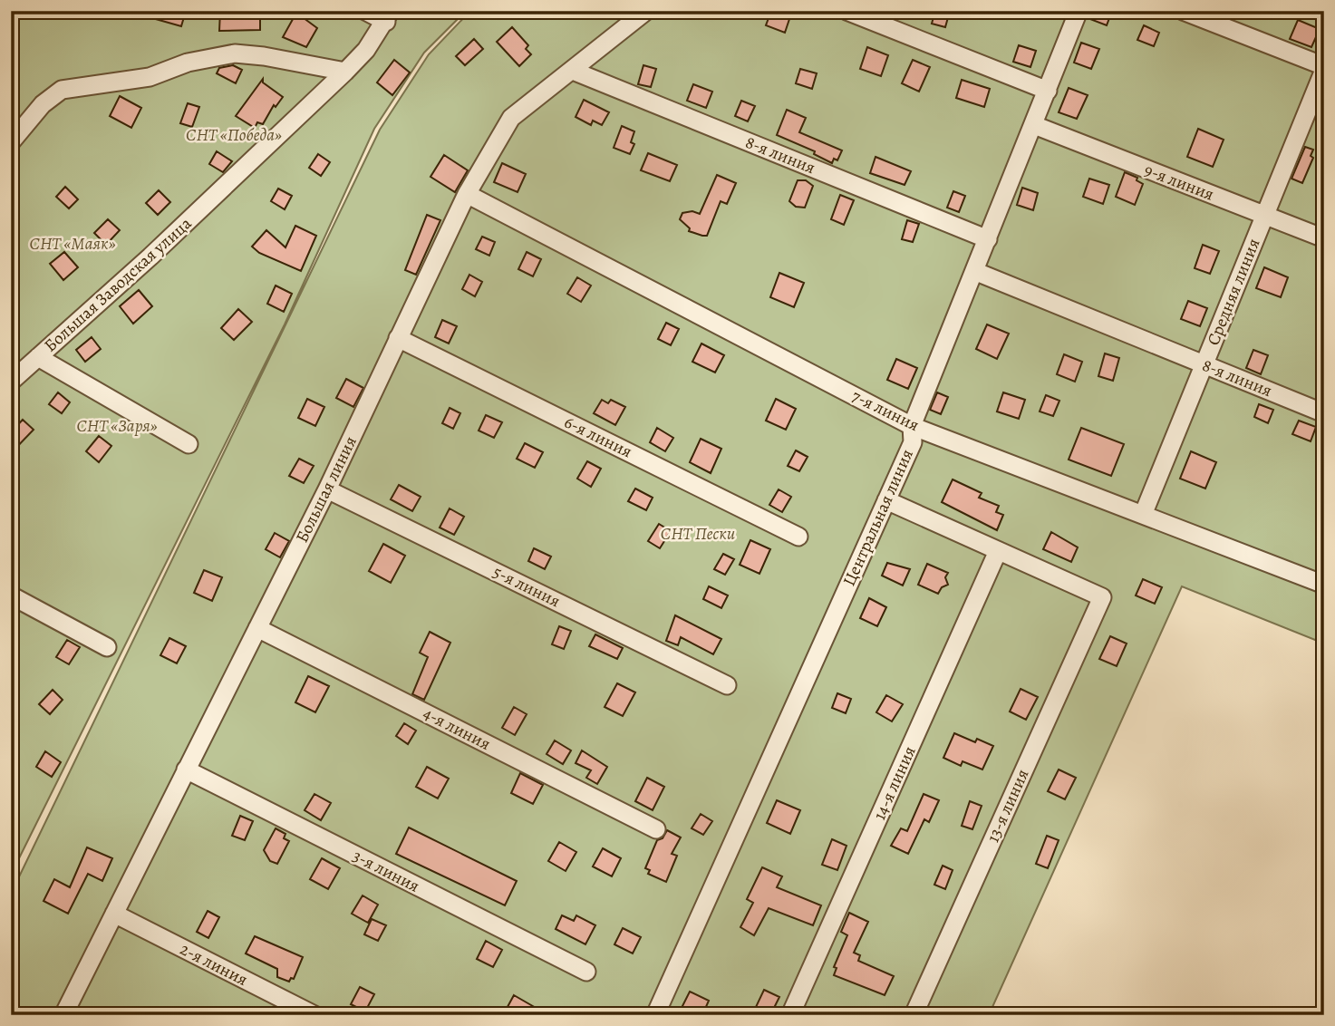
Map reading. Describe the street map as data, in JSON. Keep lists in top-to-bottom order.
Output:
{
  "streets": {
    "street": [
      "8-я линия",
      "9-я линия",
      "Большая Заводская улица",
      "Средняя линия",
      "7-я линия",
      "6-я линия",
      "Большая линия",
      "Центральная линия",
      "5-я линия",
      "4-я линия",
      "14-я линия",
      "13-я линия",
      "3-я линия",
      "2-я линия"
    ]
  },
  "crossings": [
    ["8-я линия", "Средняя линия"],
    ["8-я линия", "Большая линия"],
    ["8-я линия", "Центральная линия"],
    ["9-я линия", "Средняя линия"],
    ["9-я линия", "Центральная линия"],
    ["Средняя линия", "7-я линия"],
    ["7-я линия", "Большая линия"],
    ["7-я линия", "Центральная линия"],
    ["6-я линия", "Большая линия"],
    ["Большая линия", "5-я линия"],
    ["Большая линия", "4-я линия"],
    ["Большая линия", "3-я линия"],
    ["Большая линия", "2-я линия"],
    ["14-я линия", "13-я линия"]
  ],
  "parks": [
    "СНТ «Победа»",
    "СНТ «Маяк»",
    "СНТ «Заря»",
    "СНТ Пески"
  ]
}
